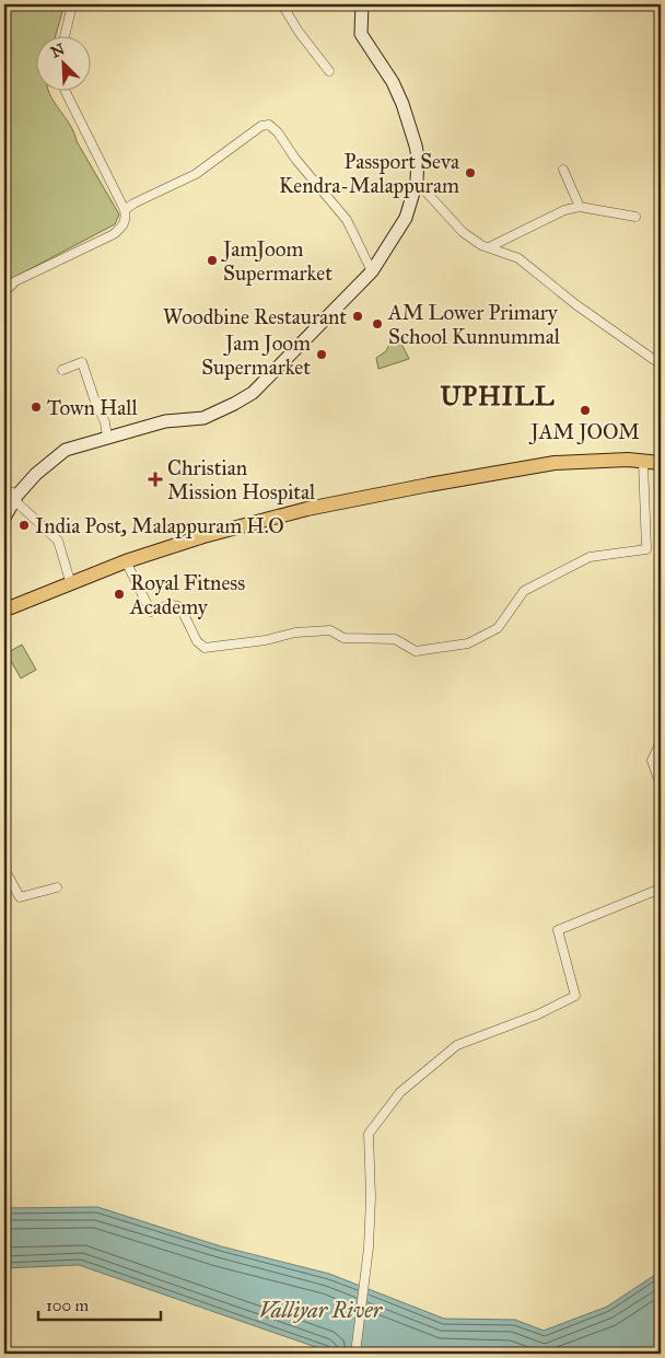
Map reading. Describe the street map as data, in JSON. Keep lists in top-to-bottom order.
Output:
{
  "districts": ["UPHILL"],
  "water": ["Valliyar River"],
  "places": {
    "other": [
      "Passport Seva Kendra-Malappuram",
      "JamJoom Supermarket",
      "Woodbine Restaurant",
      "AM Lower Primary School Kunnummal",
      "Jam Joom Supermarket",
      "Town Hall",
      "JAM JOOM",
      "India Post, Malappuram H.O",
      "Royal Fitness Academy"
    ],
    "health": ["Christian Mission Hospital"]
  },
  "scale_bar": "100 m",
  "north": "top left"
}
